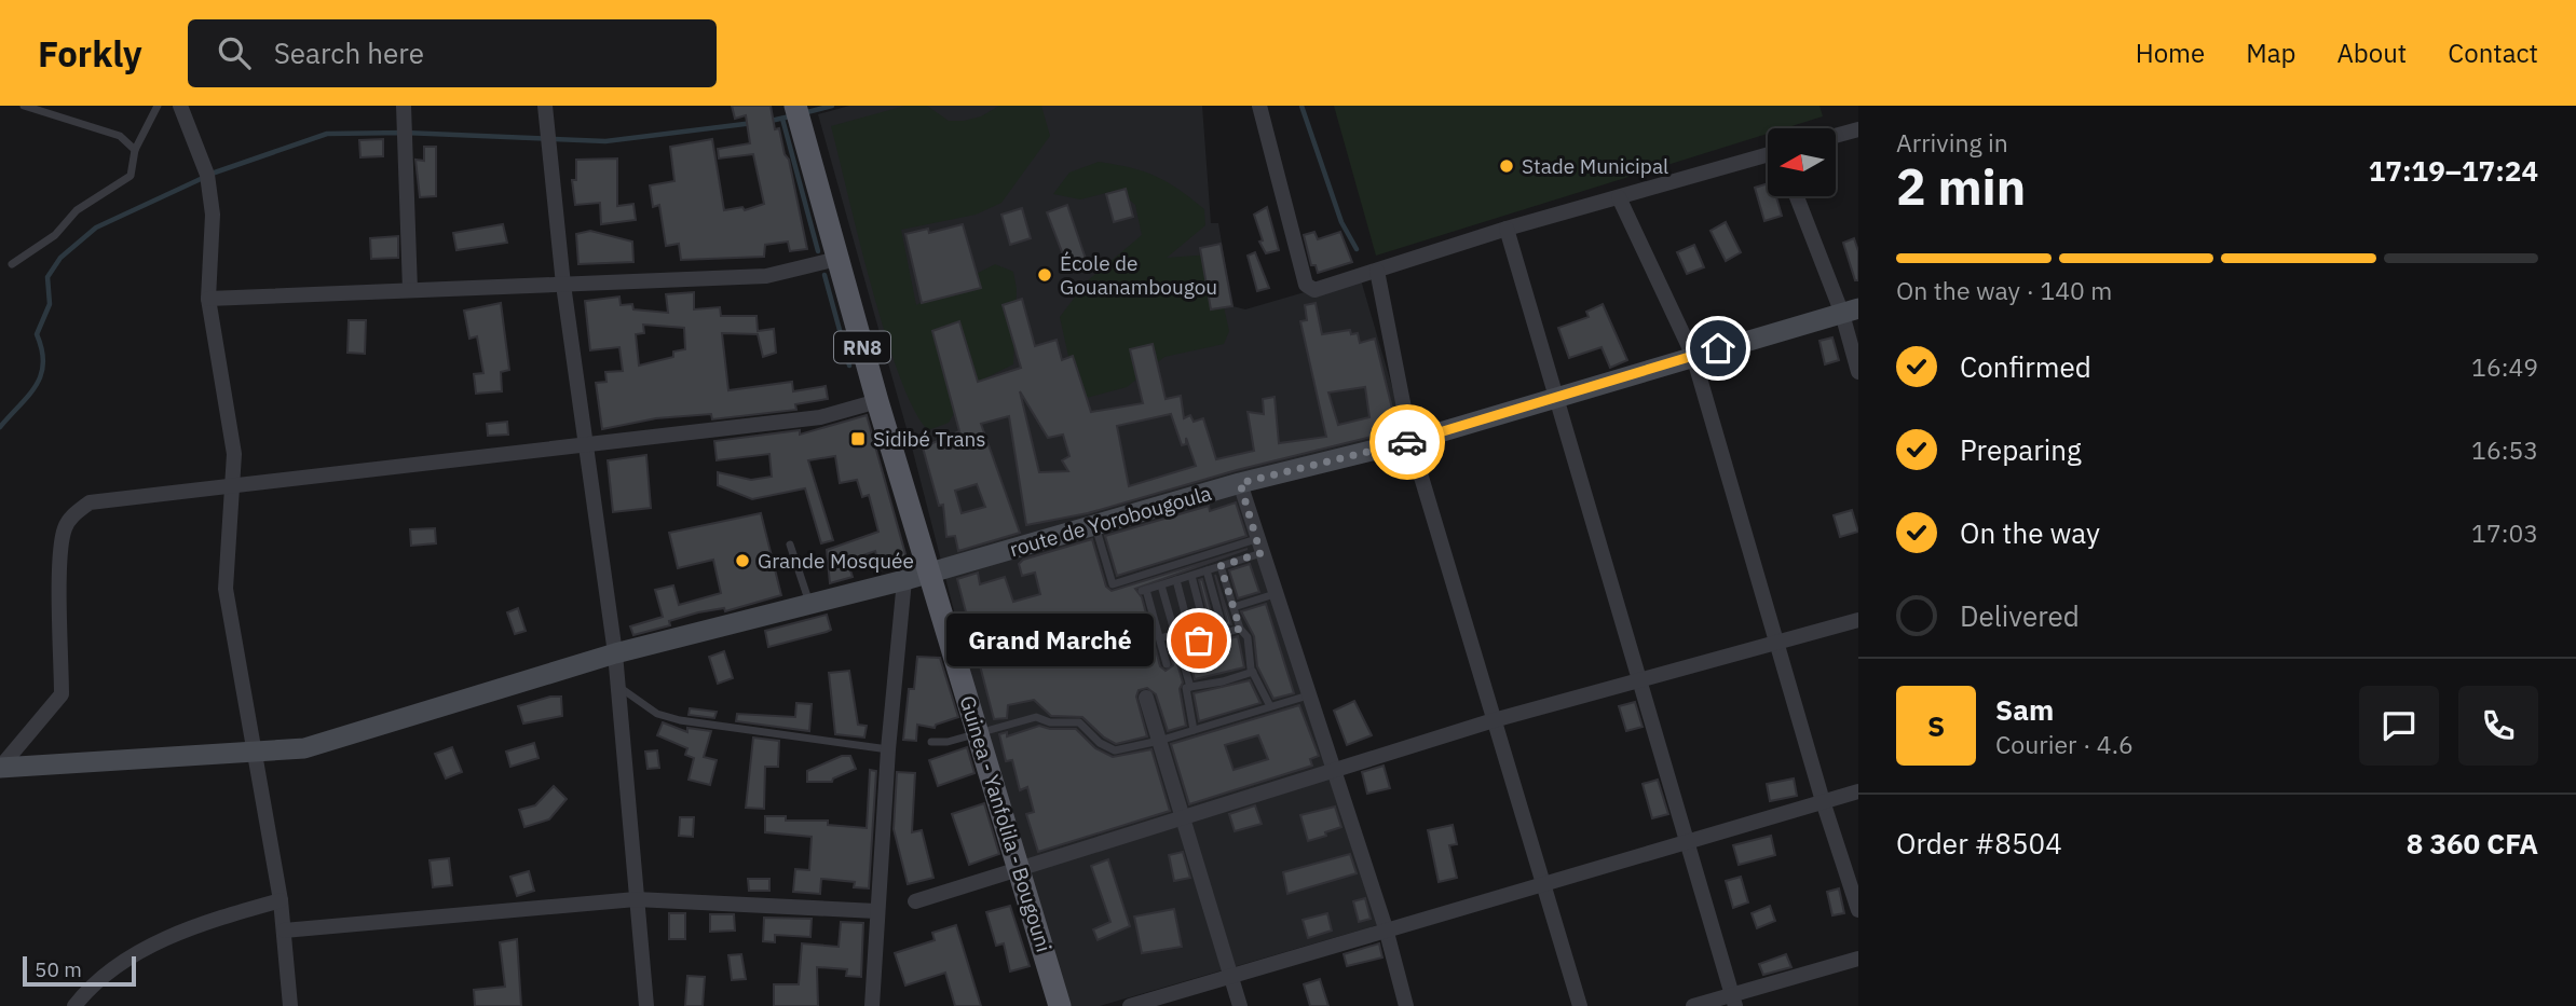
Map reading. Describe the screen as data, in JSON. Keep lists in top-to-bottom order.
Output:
{
  "streets": {
    "main road": ["RN8", "Guinea - Yanfolila - Bougouni"],
    "street": ["route de Yorobougoula"]
  },
  "crossings": [
    ["route de Yorobougoula", "Guinea - Yanfolila - Bougouni"]
  ],
  "places": {
    "other": [
      "Stade Municipal",
      "École de Gouanambougou",
      "Grande Mosquée",
      "Grand Marché"
    ],
    "transit": ["Sidibé Trans"]
  },
  "scale_bar": "50 m",
  "north": "left",
  "page": {
    "header": "Forkly",
    "search": "Search here",
    "nav": [
      "Home",
      "Map",
      "About",
      "Contact"
    ],
    "heading": ["2 min", "Arriving in", "17:19–17:24"],
    "panel": [
      "Sam",
      "Courier · 4.6",
      "Order #8504",
      "8 360 CFA"
    ],
    "bar": "On the way · 140 m",
    "list": [
      ["Confirmed", "16:49"],
      ["Preparing", "16:53"],
      ["On the way", "17:03"],
      "Delivered"
    ],
    "bubble": "Grand Marché",
    "round": "S",
    "scale": "50 m"
  }
}
